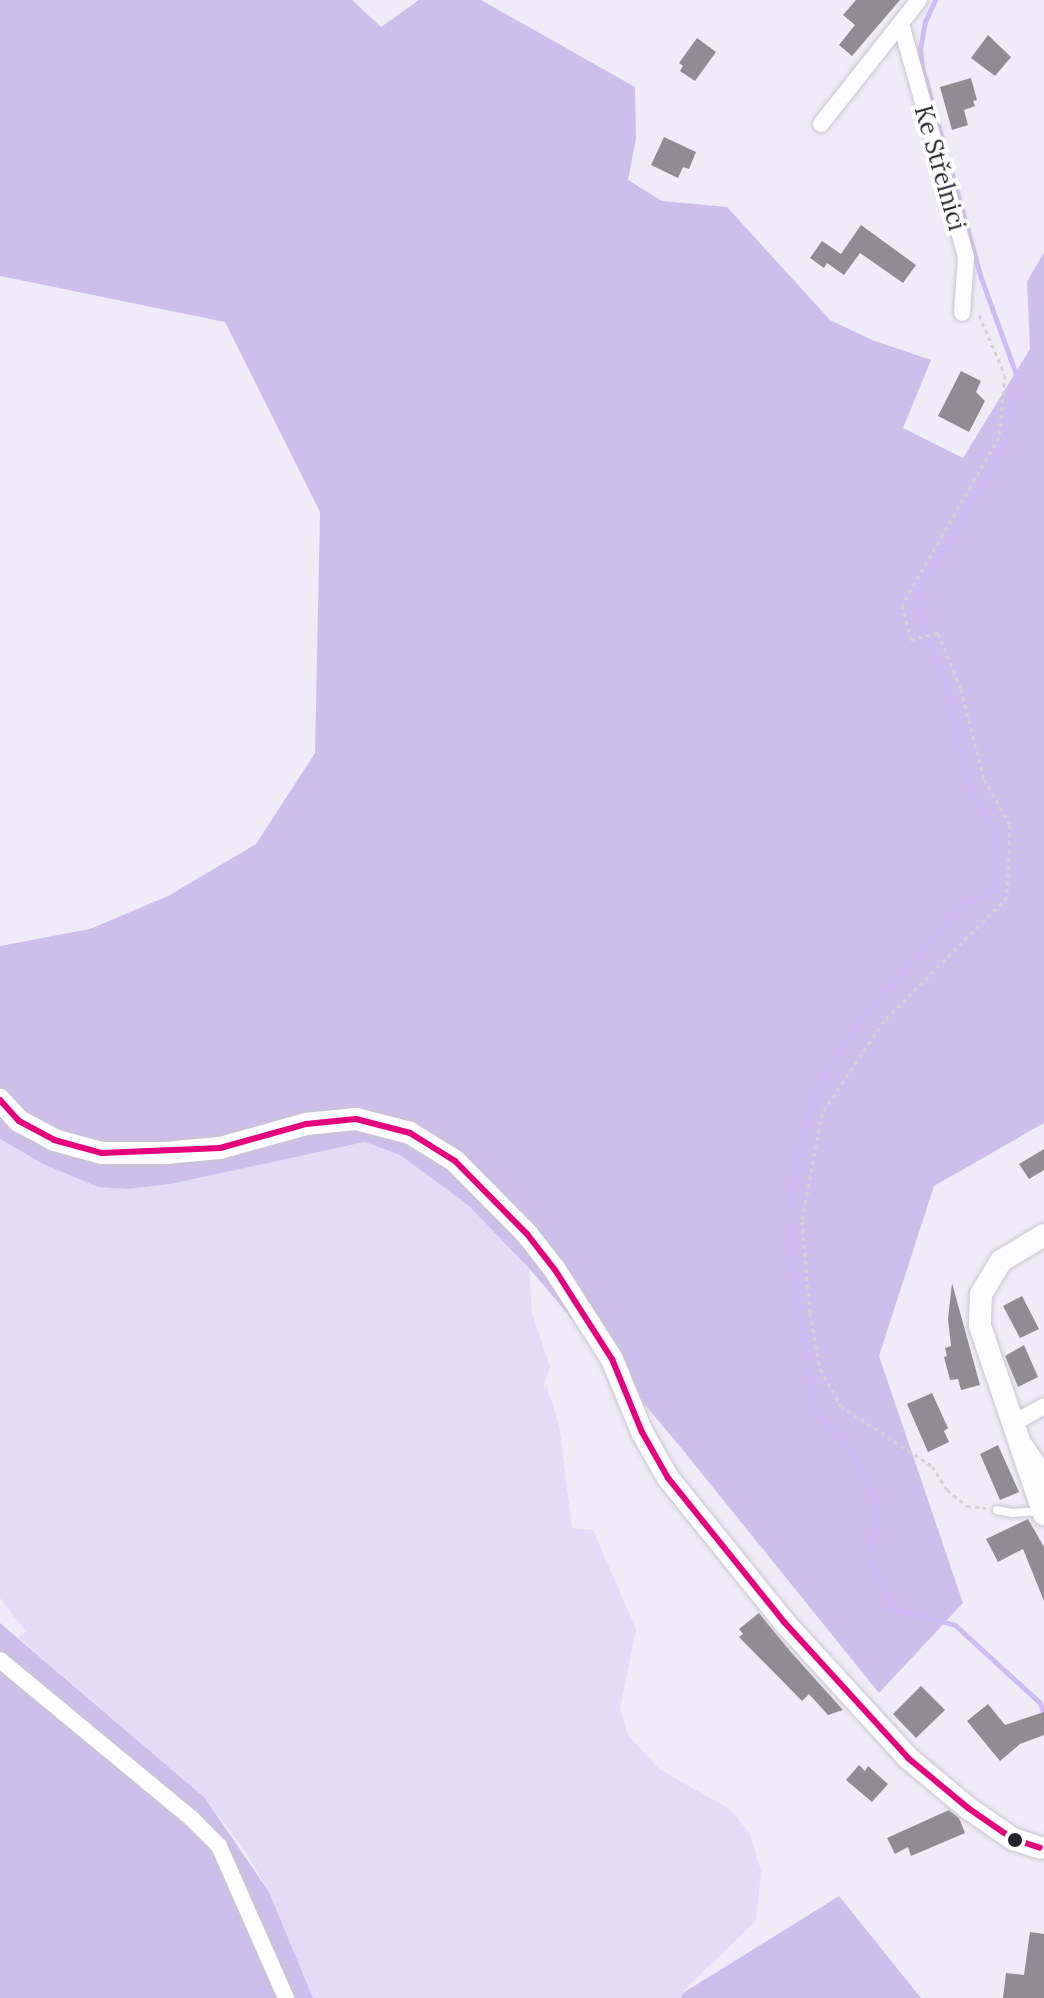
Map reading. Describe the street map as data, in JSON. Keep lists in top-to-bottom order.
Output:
{
  "streets": {
    "street": ["Ke Střelnici"]
  }
}
